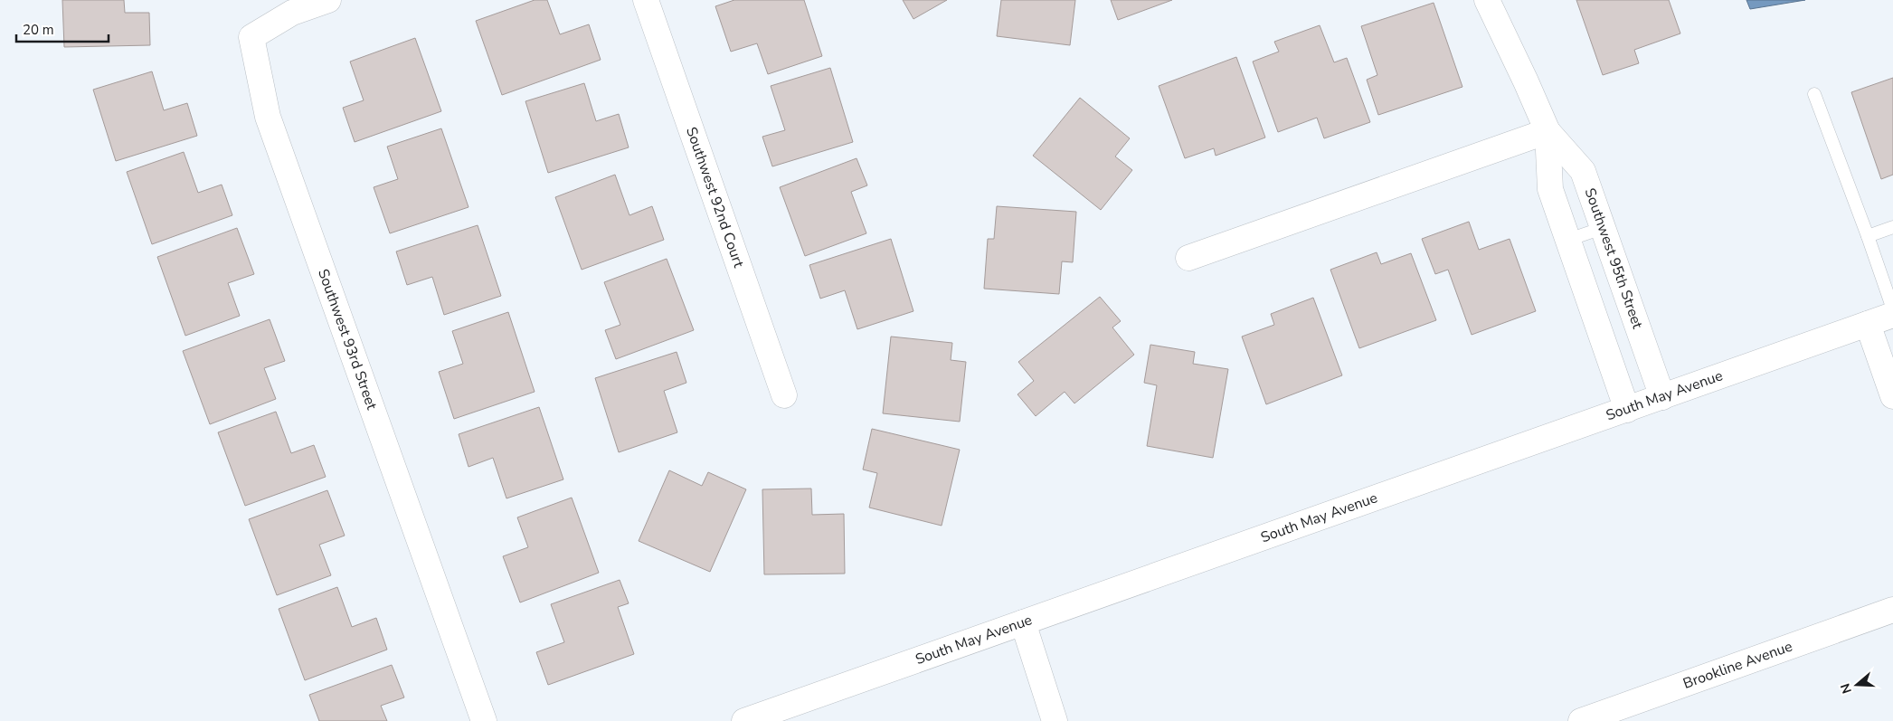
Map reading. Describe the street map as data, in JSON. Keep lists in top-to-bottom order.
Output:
{
  "streets": {
    "street": [
      "Southwest 92nd Court",
      "Southwest 95th Street",
      "Southwest 93rd Street",
      "South May Avenue",
      "Brookline Avenue"
    ]
  },
  "crossings": [
    ["Southwest 95th Street", "South May Avenue"]
  ],
  "scale_bar": "20 m",
  "north": "left"
}
